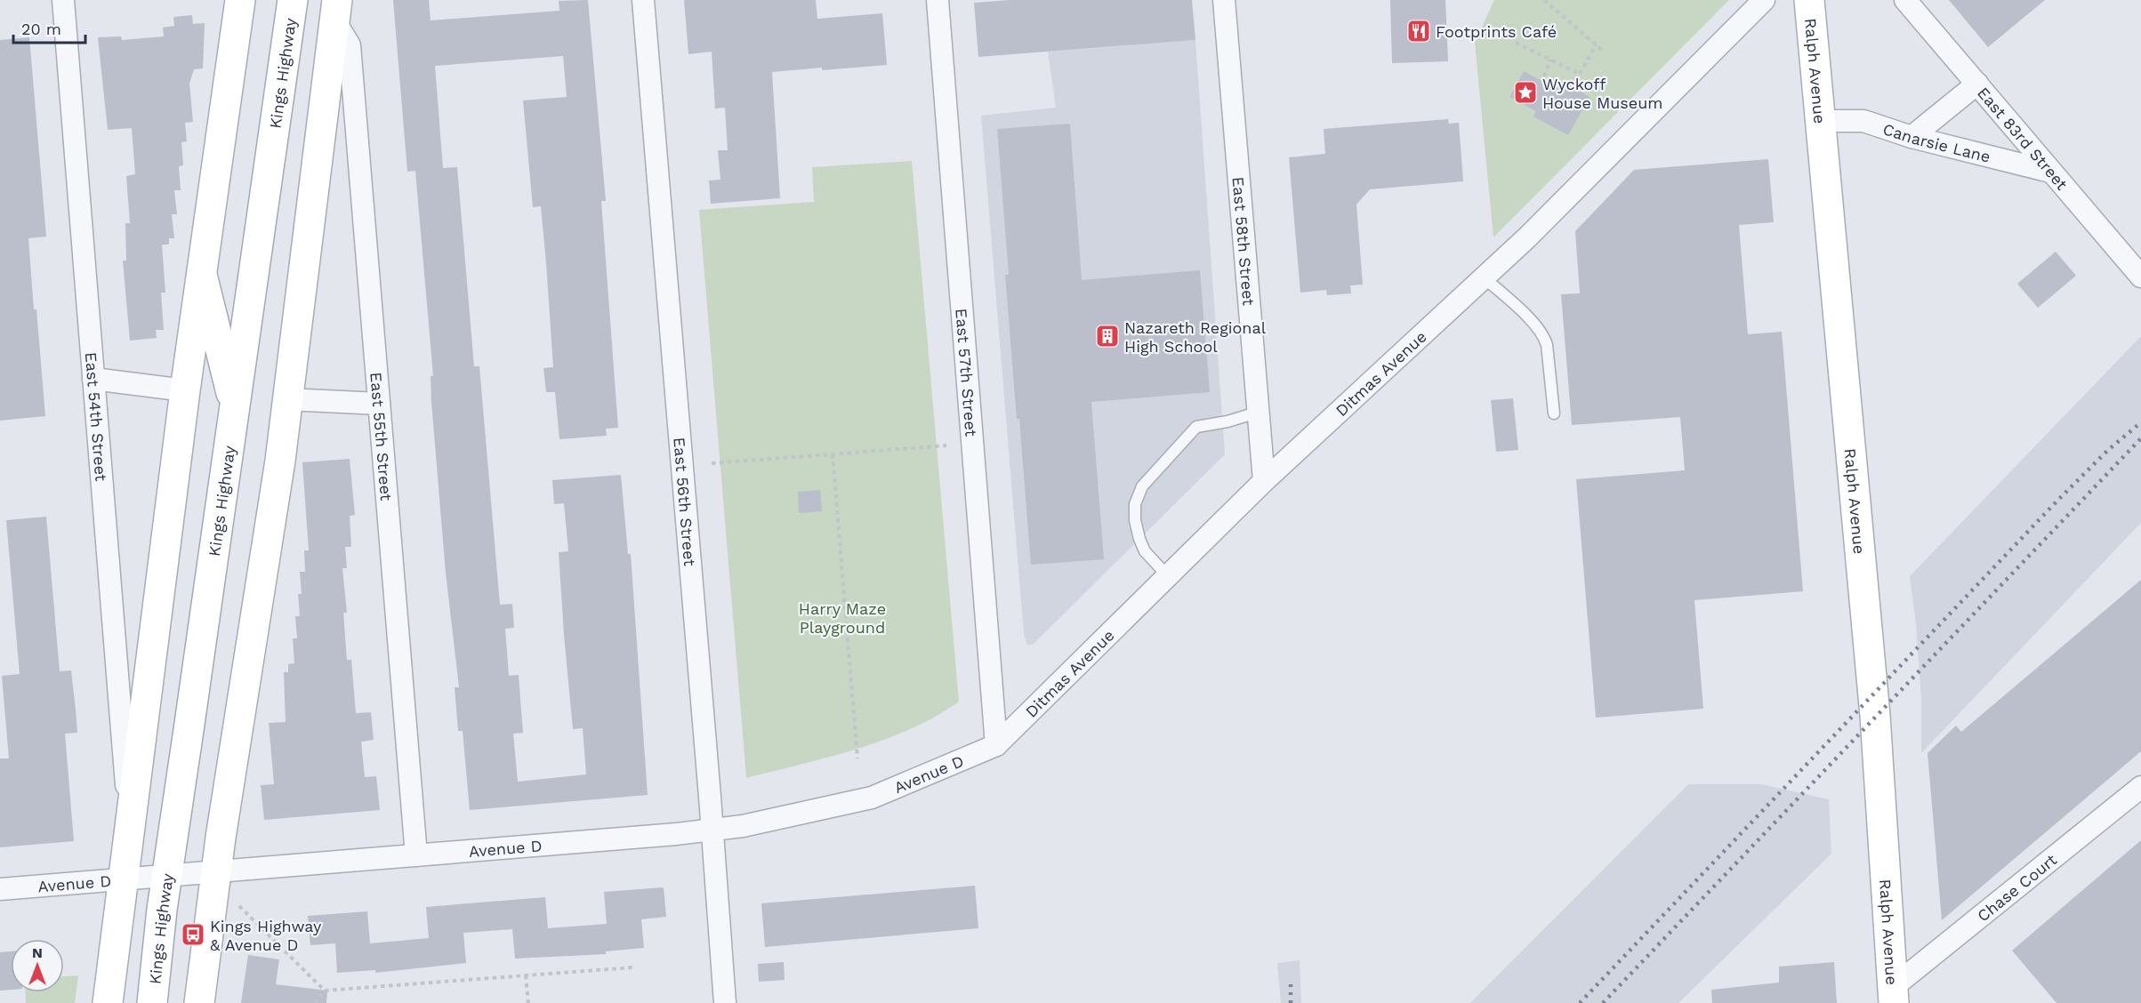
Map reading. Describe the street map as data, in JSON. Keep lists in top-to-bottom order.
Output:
{
  "streets": {
    "main road": ["Ralph Avenue", "Kings Highway"],
    "street": [
      "East 83rd Street",
      "Canarsie Lane",
      "East 58th Street",
      "East 57th Street",
      "Ditmas Avenue",
      "East 54th Street",
      "East 55th Street",
      "East 56th Street",
      "Avenue D",
      "Chase Court"
    ]
  },
  "crossings": [
    ["Ralph Avenue", "Canarsie Lane"],
    ["Ralph Avenue", "Chase Court"],
    ["Kings Highway", "Avenue D"],
    ["East 83rd Street", "Canarsie Lane"],
    ["East 58th Street", "Ditmas Avenue"],
    ["East 57th Street", "Ditmas Avenue"],
    ["East 57th Street", "Avenue D"],
    ["Ditmas Avenue", "Avenue D"],
    ["East 55th Street", "Avenue D"],
    ["East 56th Street", "Avenue D"]
  ],
  "parks": ["Harry Maze Playground"],
  "places": {
    "restaurant": ["Footprints Café"],
    "place": ["Wyckoff House Museum"],
    "building": ["Nazareth Regional High School"],
    "bus stop": ["Kings Highway & Avenue D"]
  },
  "scale_bar": "20 m",
  "north": "top"
}
